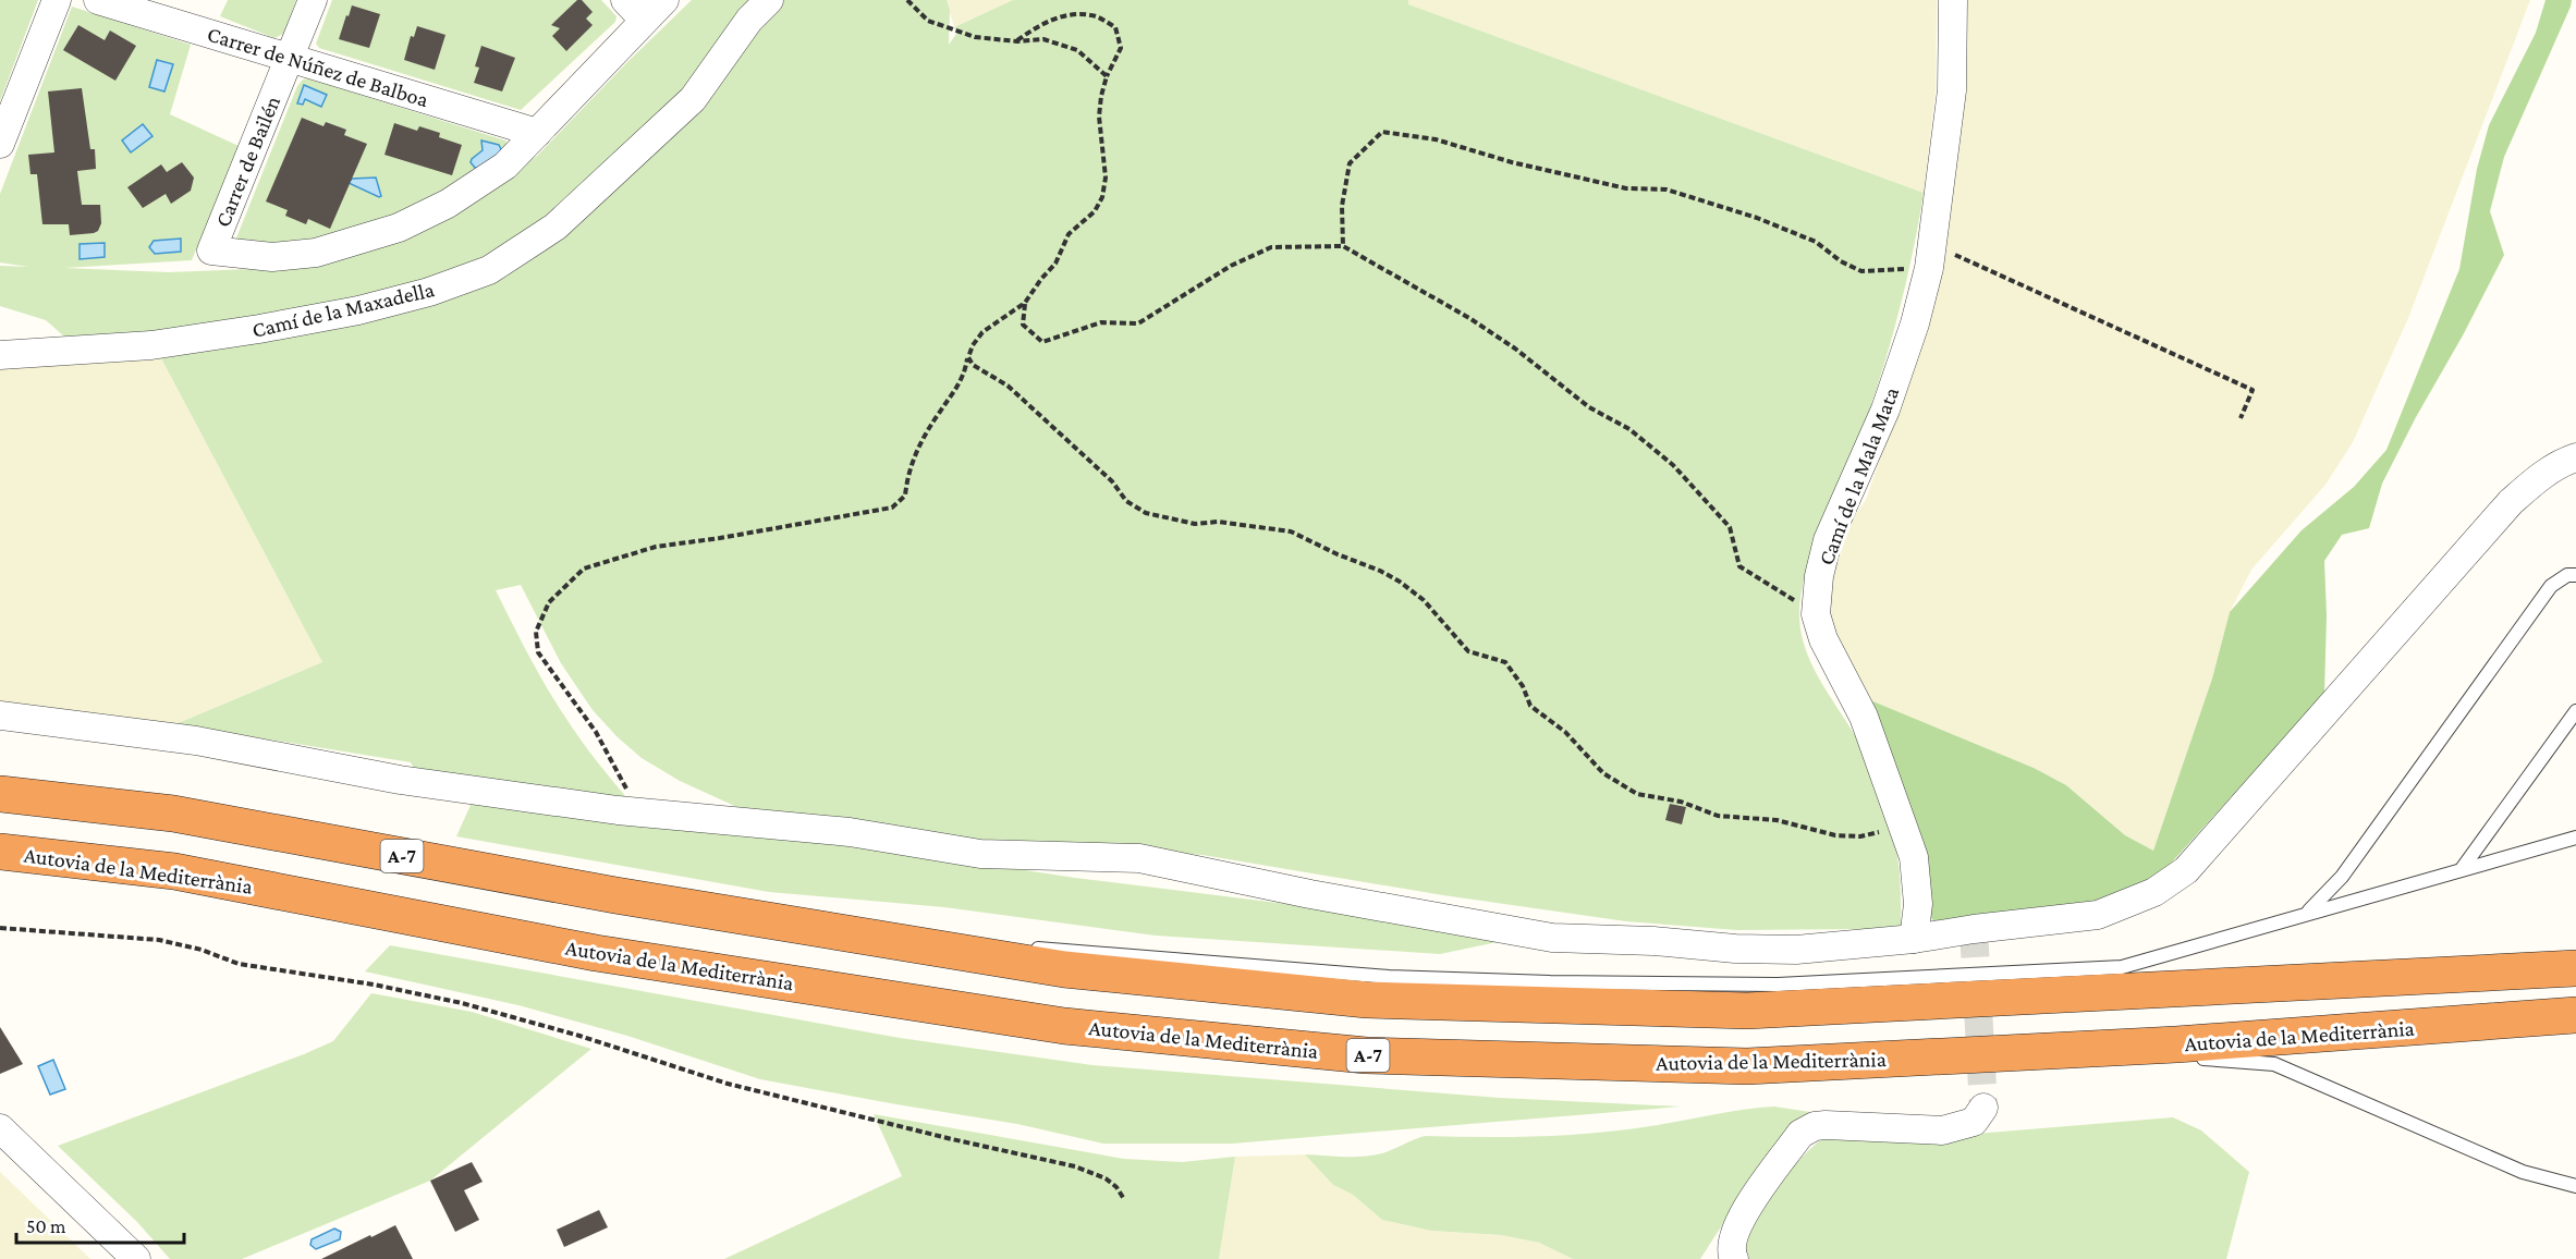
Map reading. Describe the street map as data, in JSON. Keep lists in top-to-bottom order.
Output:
{
  "streets": {
    "highway": ["A-7", "Autovia de la Mediterrània"],
    "street": [
      "Carrer de Núñez de Balboa",
      "Carrer de Bailén",
      "Camí de la Maxadella",
      "Camí de la Mala Mata"
    ]
  },
  "crossings": [
    ["Carrer de Núñez de Balboa", "Carrer de Bailén"]
  ],
  "scale_bar": "50 m"
}
